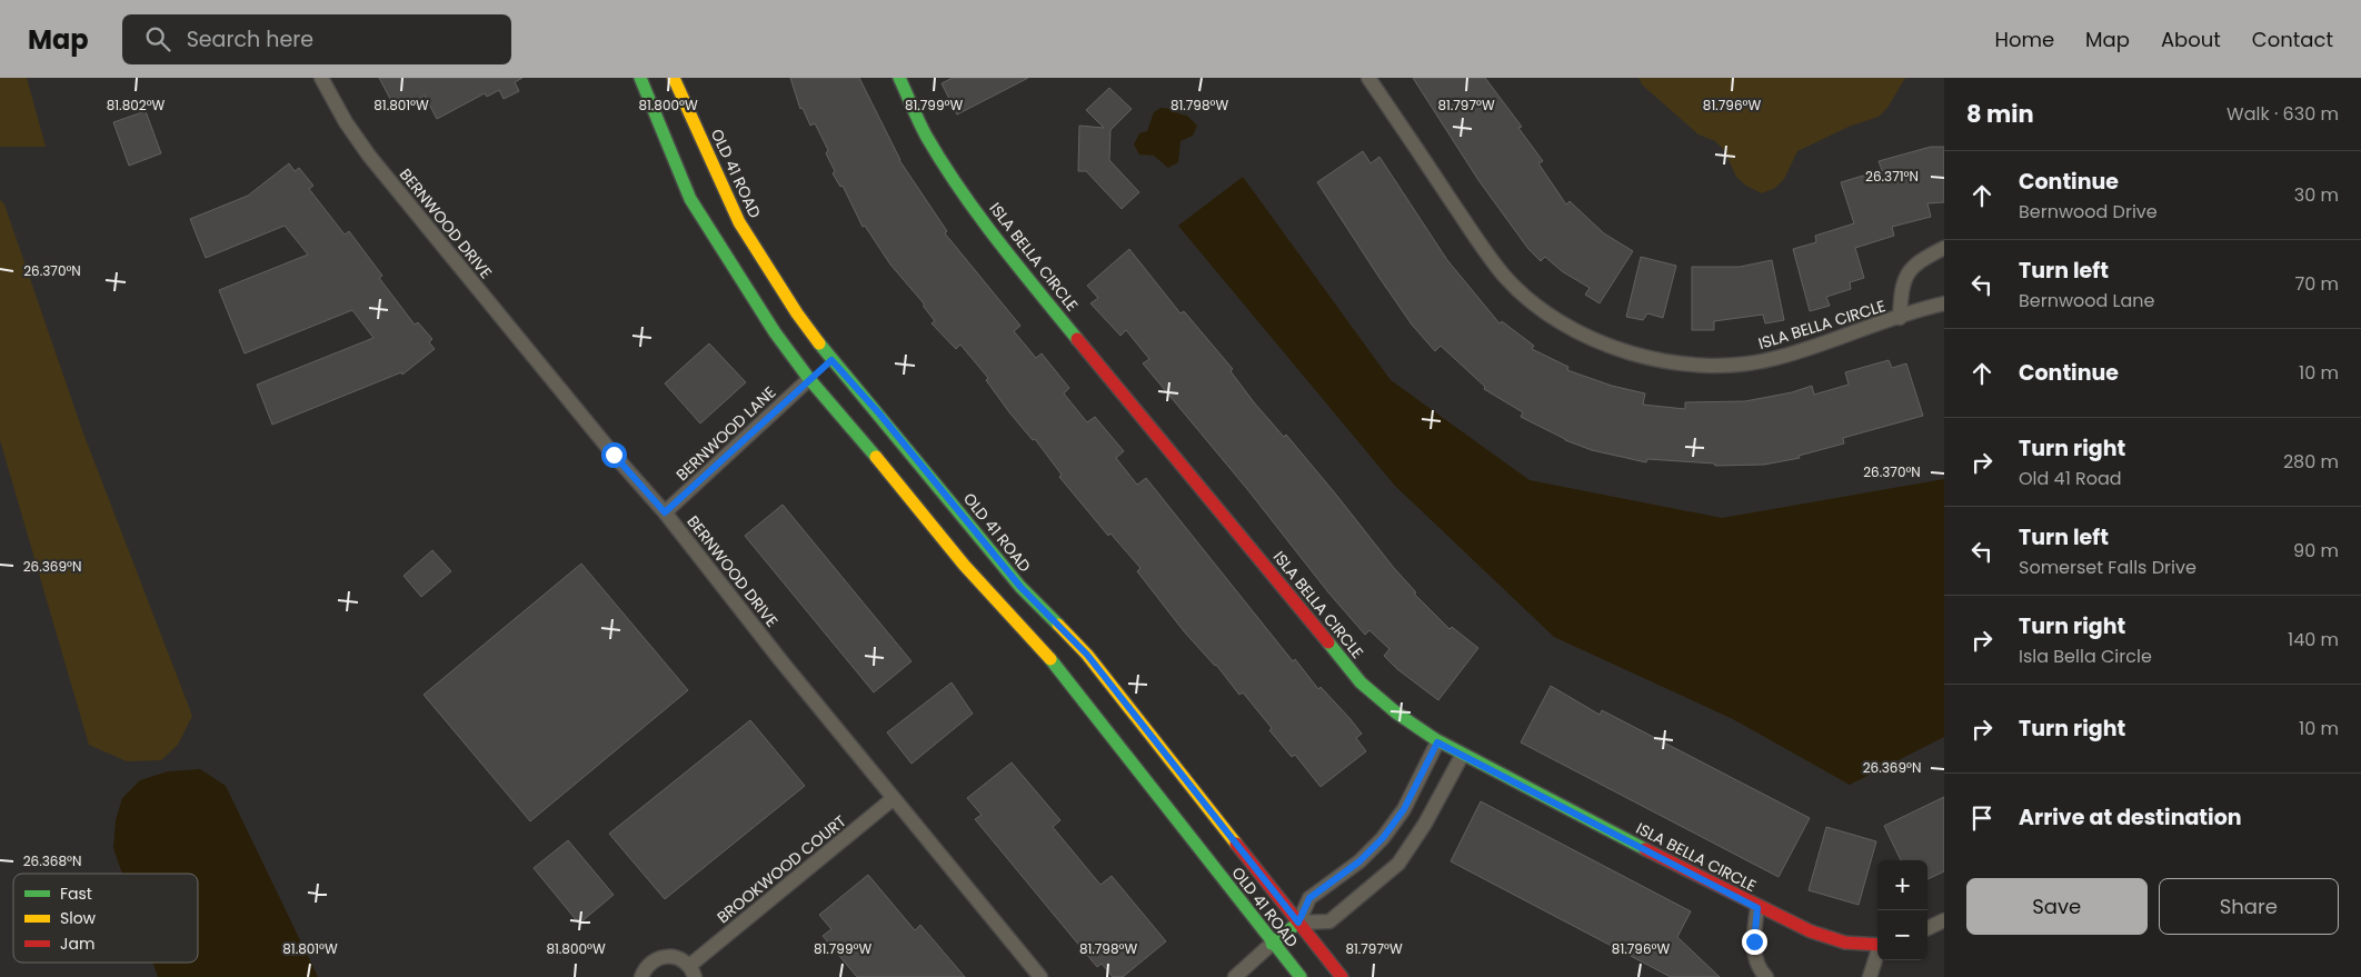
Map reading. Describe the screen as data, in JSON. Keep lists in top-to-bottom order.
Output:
{
  "streets": {
    "street": [
      "OLD 41 ROAD",
      "BERNWOOD DRIVE",
      "ISLA BELLA CIRCLE",
      "BERNWOOD LANE",
      "BROOKWOOD COURT"
    ]
  },
  "crossings": [
    ["OLD 41 ROAD", "BERNWOOD LANE"],
    ["BERNWOOD DRIVE", "BERNWOOD LANE"],
    ["BERNWOOD DRIVE", "BROOKWOOD COURT"]
  ],
  "legend": ["Fast", "Slow", "Jam"],
  "page": {
    "header": "Map",
    "search": "Search here",
    "nav": [
      "Home",
      "Map",
      "About",
      "Contact"
    ],
    "heading": ["8 min", "Walk · 630 m"],
    "list": [
      ["Continue", "Bernwood Drive", "30 m"],
      ["Turn left", "Bernwood Lane", "70 m"],
      ["Continue", "10 m"],
      ["Turn right", "Old 41 Road", "280 m"],
      ["Turn left", "Somerset Falls Drive", "90 m"],
      ["Turn right", "Isla Bella Circle", "140 m"],
      ["Turn right", "10 m"],
      "Arrive at destination"
    ],
    "map_buttons": ["+", "−"],
    "buttons": ["Save", "Share"]
  },
  "coordinates": [
    "81.802°W",
    "81.801°W",
    "81.800°W",
    "81.799°W",
    "81.798°W",
    "81.797°W",
    "81.796°W",
    "26.371°N",
    "26.370°N",
    "26.369°N",
    "26.368°N"
  ]
}
